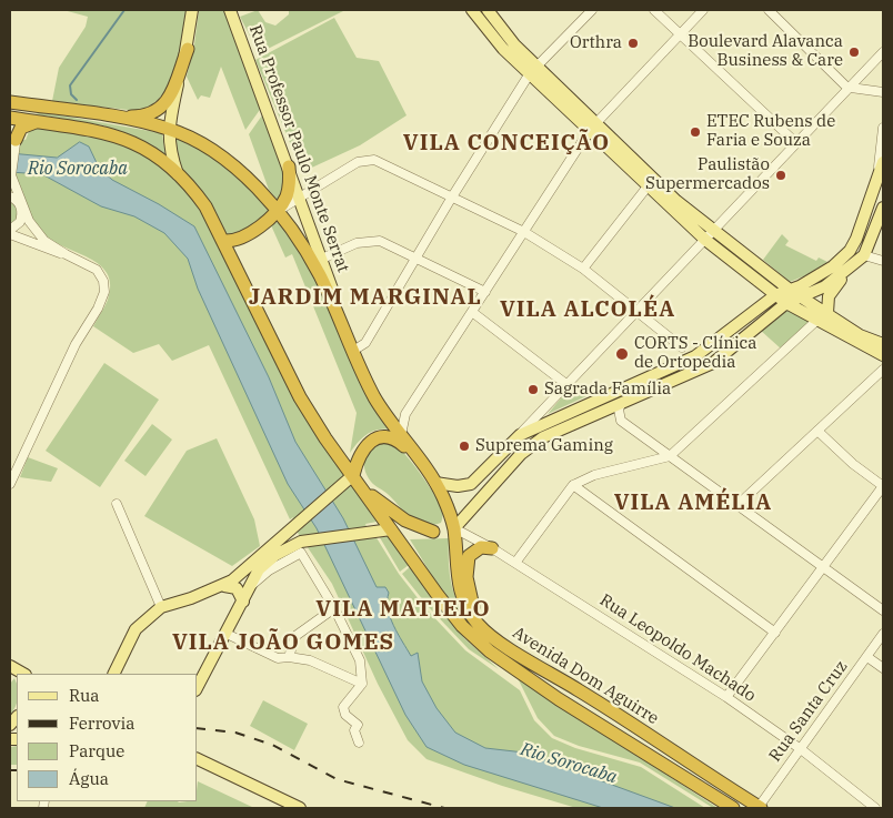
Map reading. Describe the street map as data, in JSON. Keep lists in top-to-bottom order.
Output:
{
  "streets": {
    "highway": ["Avenida Dom Aguirre"],
    "main road": ["Rua Professor Paulo Monte Serrat"],
    "street": ["Rua Leopoldo Machado", "Rua Santa Cruz"]
  },
  "crossings": [
    ["Rua Leopoldo Machado", "Avenida Dom Aguirre"],
    ["Rua Leopoldo Machado", "Rua Santa Cruz"],
    ["Avenida Dom Aguirre", "Rua Santa Cruz"]
  ],
  "districts": [
    "VILA CONCEIÇÃO",
    "JARDIM MARGINAL",
    "VILA ALCOLÉA",
    "VILA AMÉLIA",
    "VILA MATIELO",
    "VILA JOÃO GOMES"
  ],
  "water": ["Rio Sorocaba"],
  "places": [
    "Orthra",
    "Boulevard Alavanca Business & Care",
    "ETEC Rubens de Faria e Souza",
    "Paulistão Supermercados",
    "CORTS - Clínica de Ortopedia",
    "Sagrada Família",
    "Suprema Gaming"
  ],
  "legend": [
    "Rua",
    "Ferrovia",
    "Parque",
    "Água"
  ]
}
